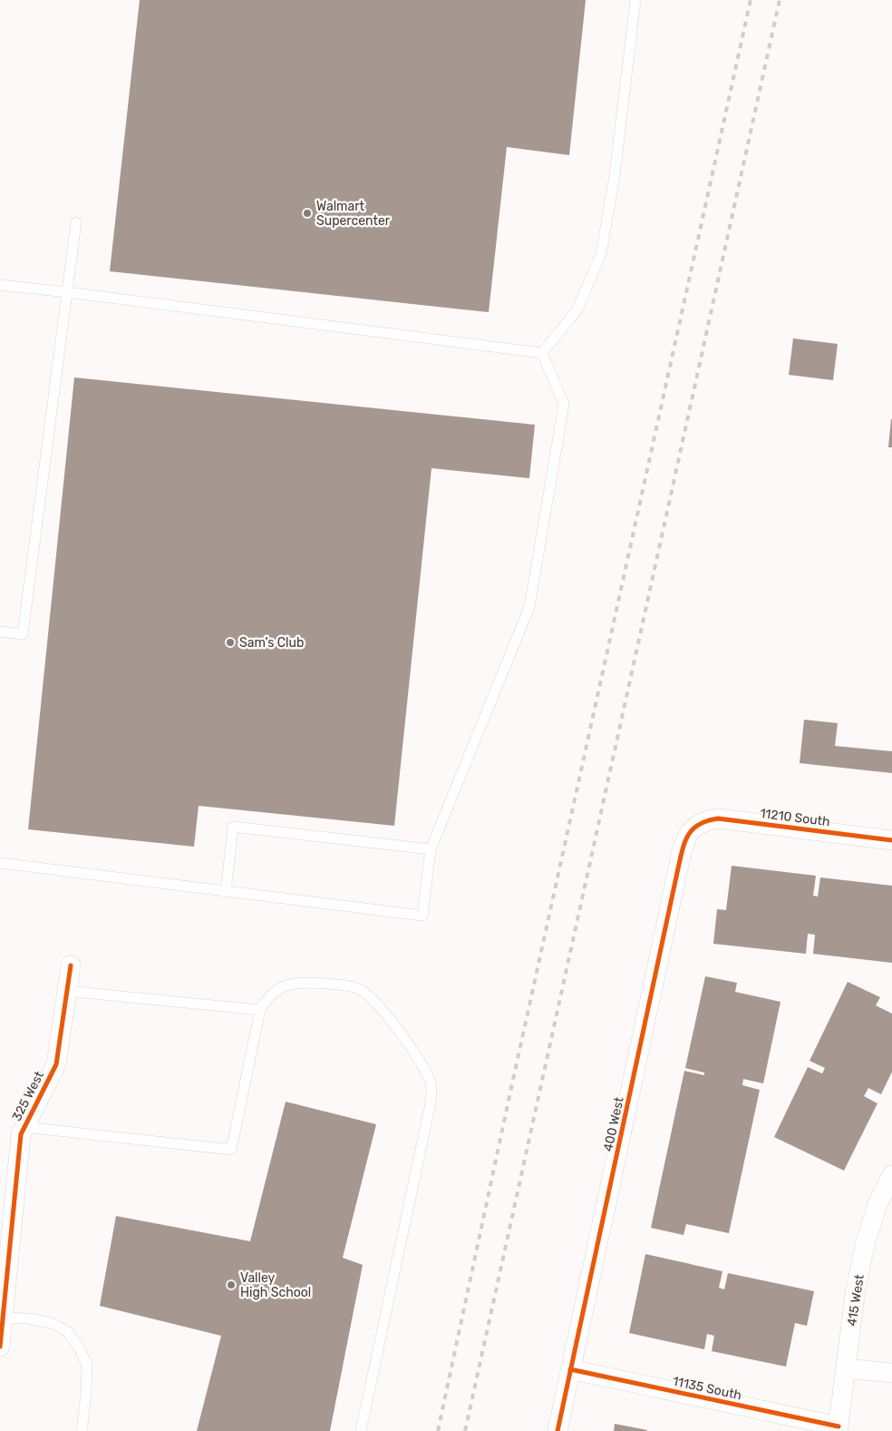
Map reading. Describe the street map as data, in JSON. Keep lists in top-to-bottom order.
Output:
{
  "streets": {
    "street": [
      "11210 South",
      "325 West",
      "400 West",
      "415 West",
      "11135 South"
    ]
  },
  "crossings": [
    ["11210 South", "400 West"],
    ["400 West", "11135 South"],
    ["415 West", "11135 South"]
  ],
  "places": ["Walmart Supercenter", "Sam's Club", "Valley High School"]
}
